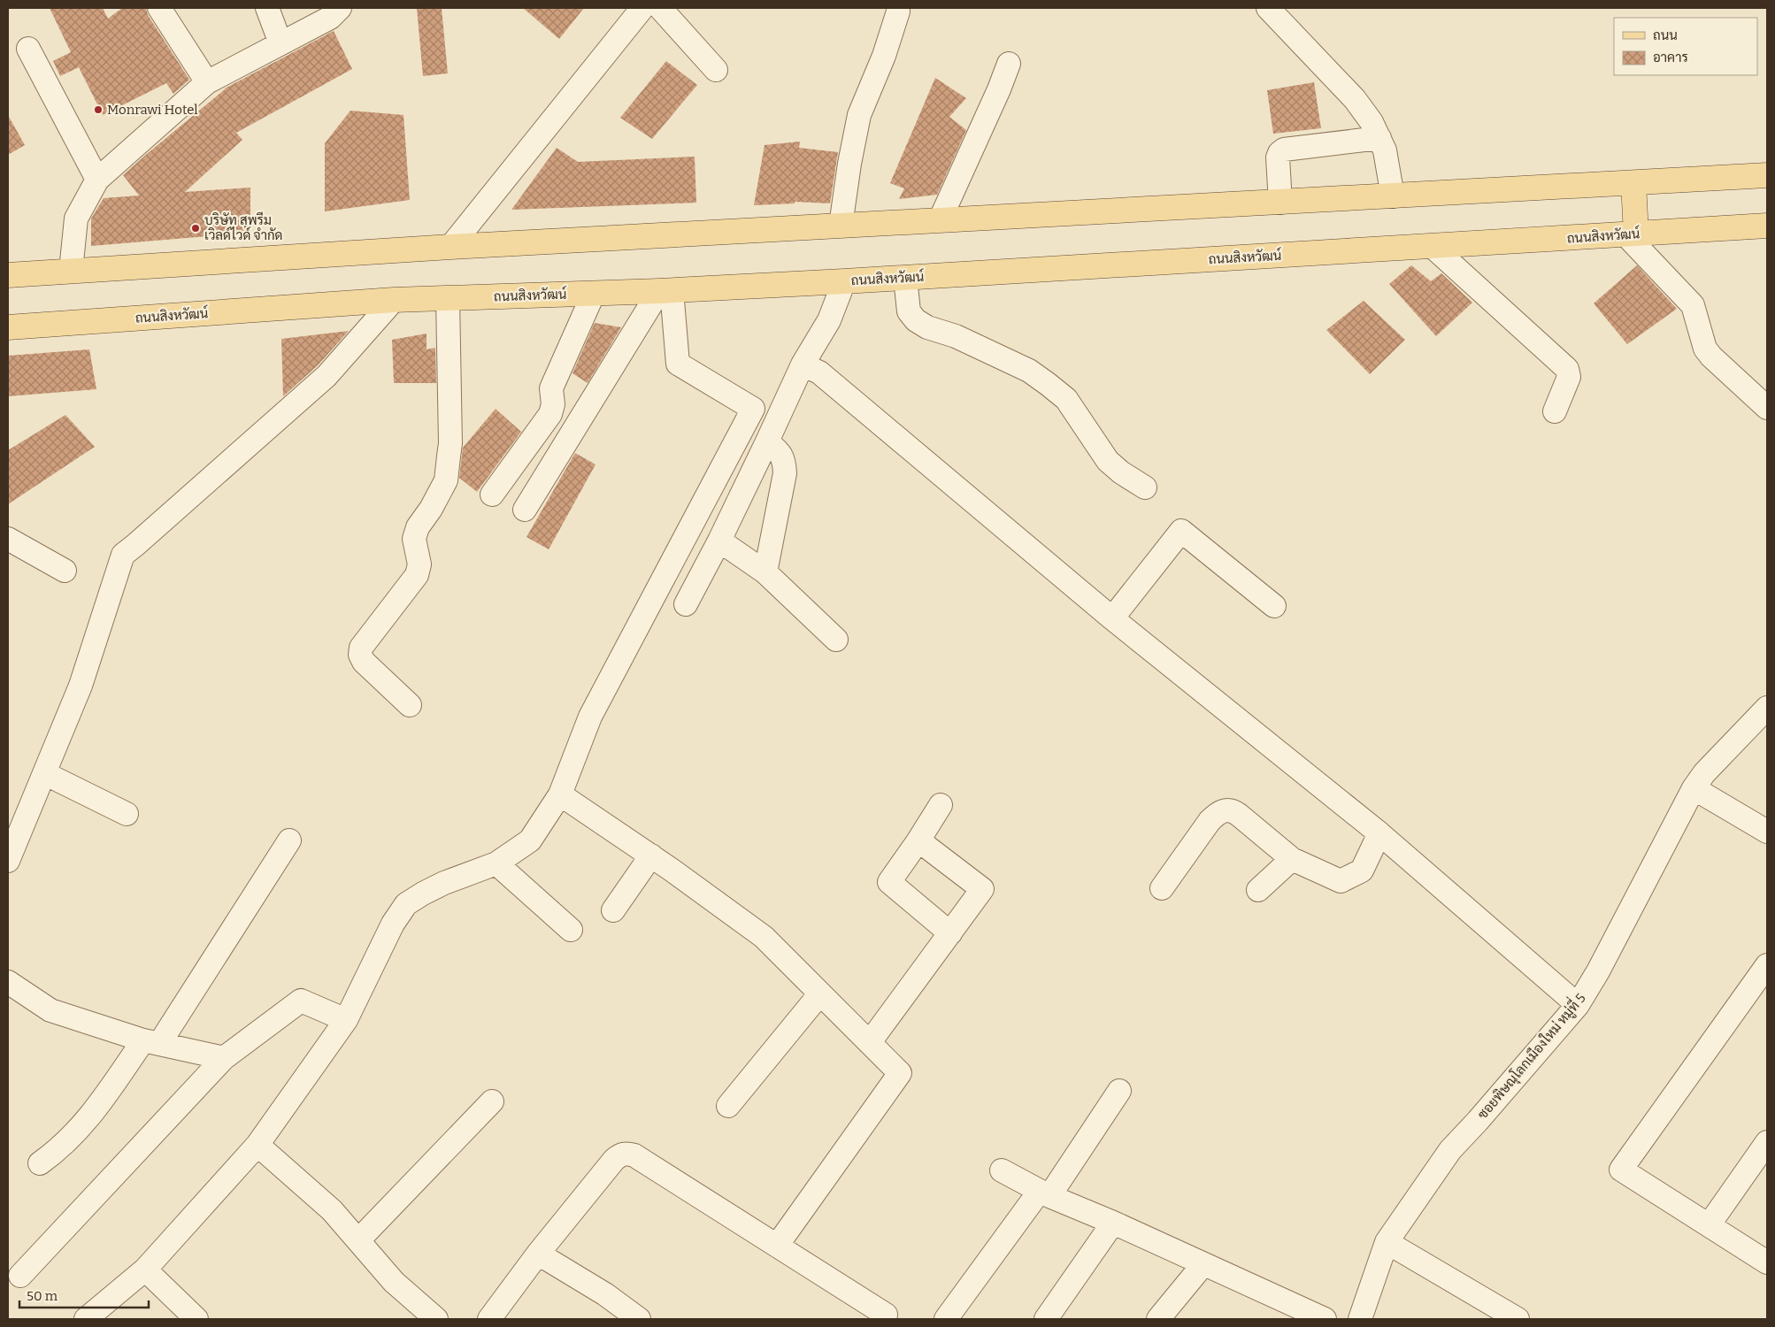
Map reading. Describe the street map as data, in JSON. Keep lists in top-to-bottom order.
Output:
{
  "streets": {
    "main road": ["ถนนสิงหวัฒน์"],
    "street": ["ซอยพิษณุโลกเมืองใหม่ หมู่ที่ 5"]
  },
  "places": ["Monrawi Hotel", "บริษัท สุพรีม เวิลด์ไวด์ จำกัด"],
  "legend": ["ถนน", "อาคาร"],
  "scale_bar": "50 m"
}
